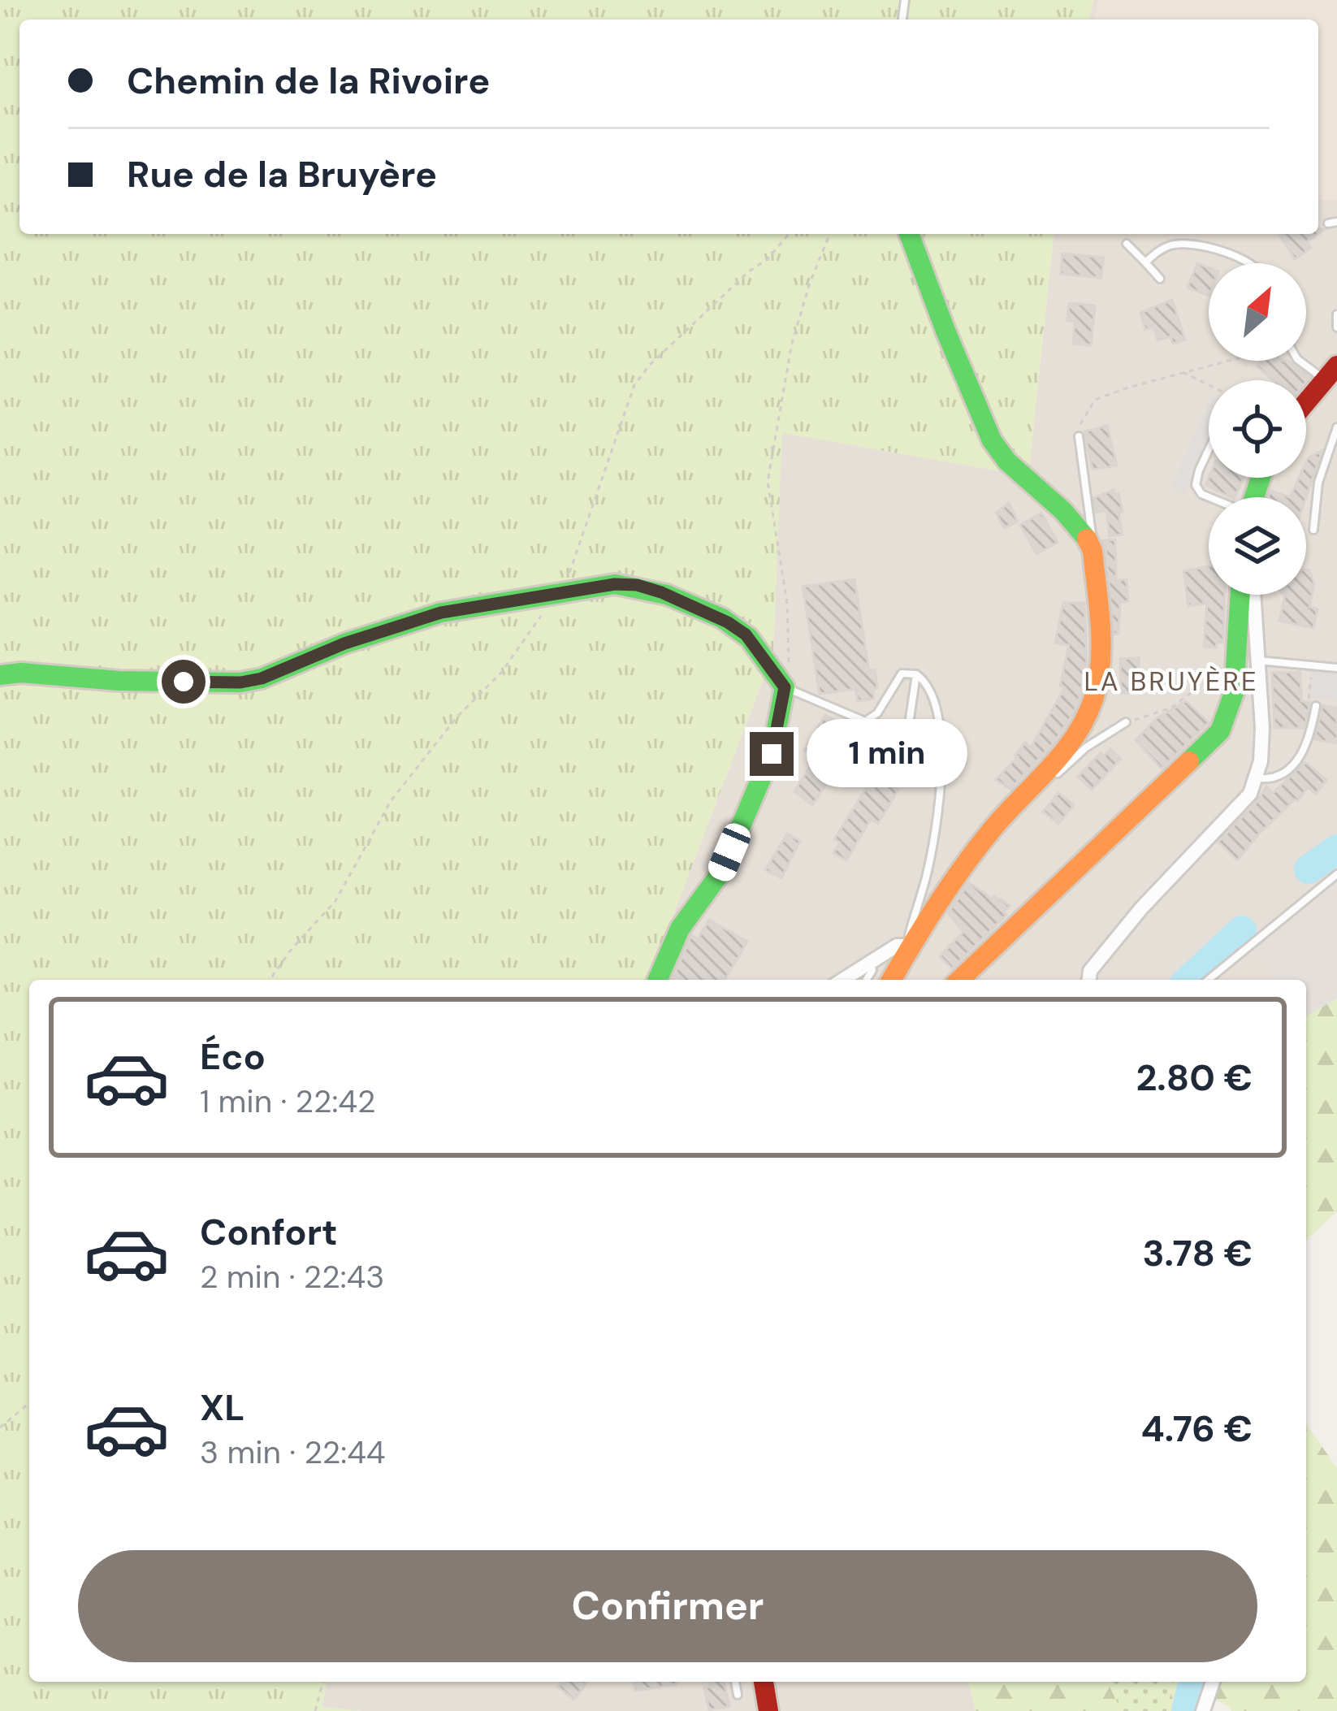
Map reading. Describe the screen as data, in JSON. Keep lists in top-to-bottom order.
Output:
{
  "districts": ["LA BRUYÈRE"],
  "north": "top right",
  "page": {
    "banner": ["Chemin de la Rivoire", "Rue de la Bruyère"],
    "bubble": "1 min",
    "list": [
      {
        "name": "Éco",
        "note": "1 min · 22:42",
        "value": "2.80 €"
      },
      {
        "name": "Confort",
        "note": "2 min · 22:43",
        "value": "3.78 €"
      },
      {
        "name": "XL",
        "note": "3 min · 22:44",
        "value": "4.76 €"
      }
    ],
    "buttons": "Confirmer"
  }
}
